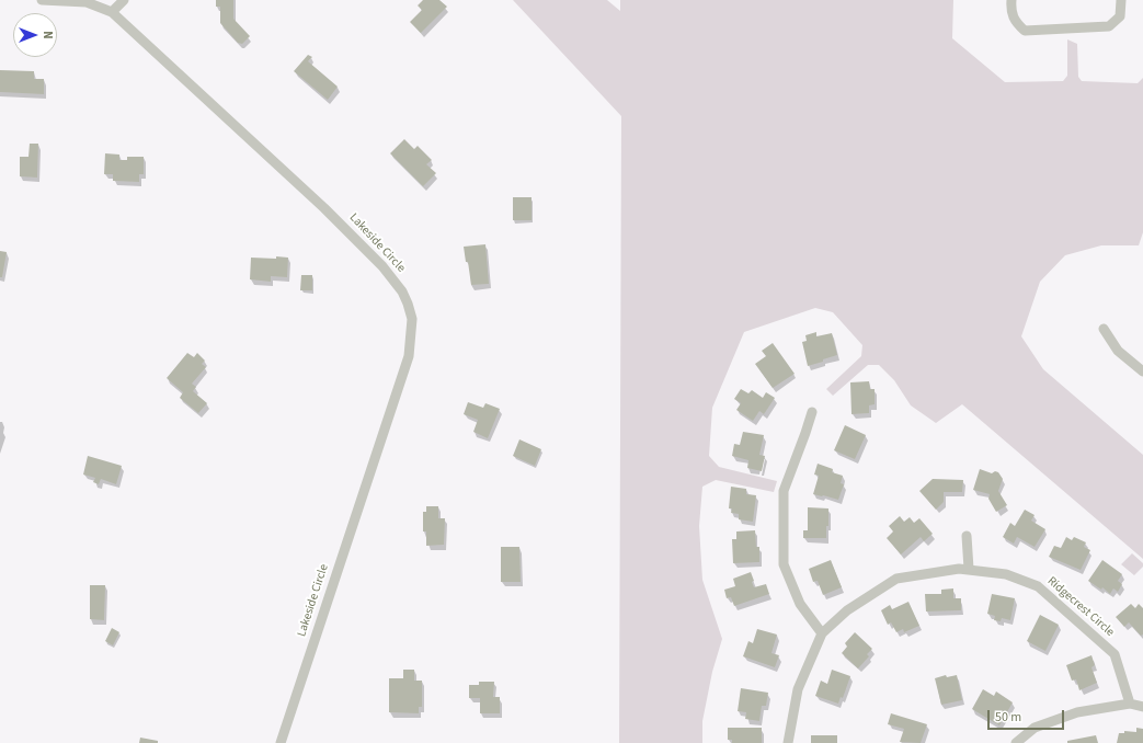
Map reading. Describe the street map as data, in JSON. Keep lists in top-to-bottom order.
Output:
{
  "streets": {
    "street": ["Lakeside Circle", "Ridgecrest Circle"]
  },
  "scale_bar": "50 m",
  "north": "right"
}
